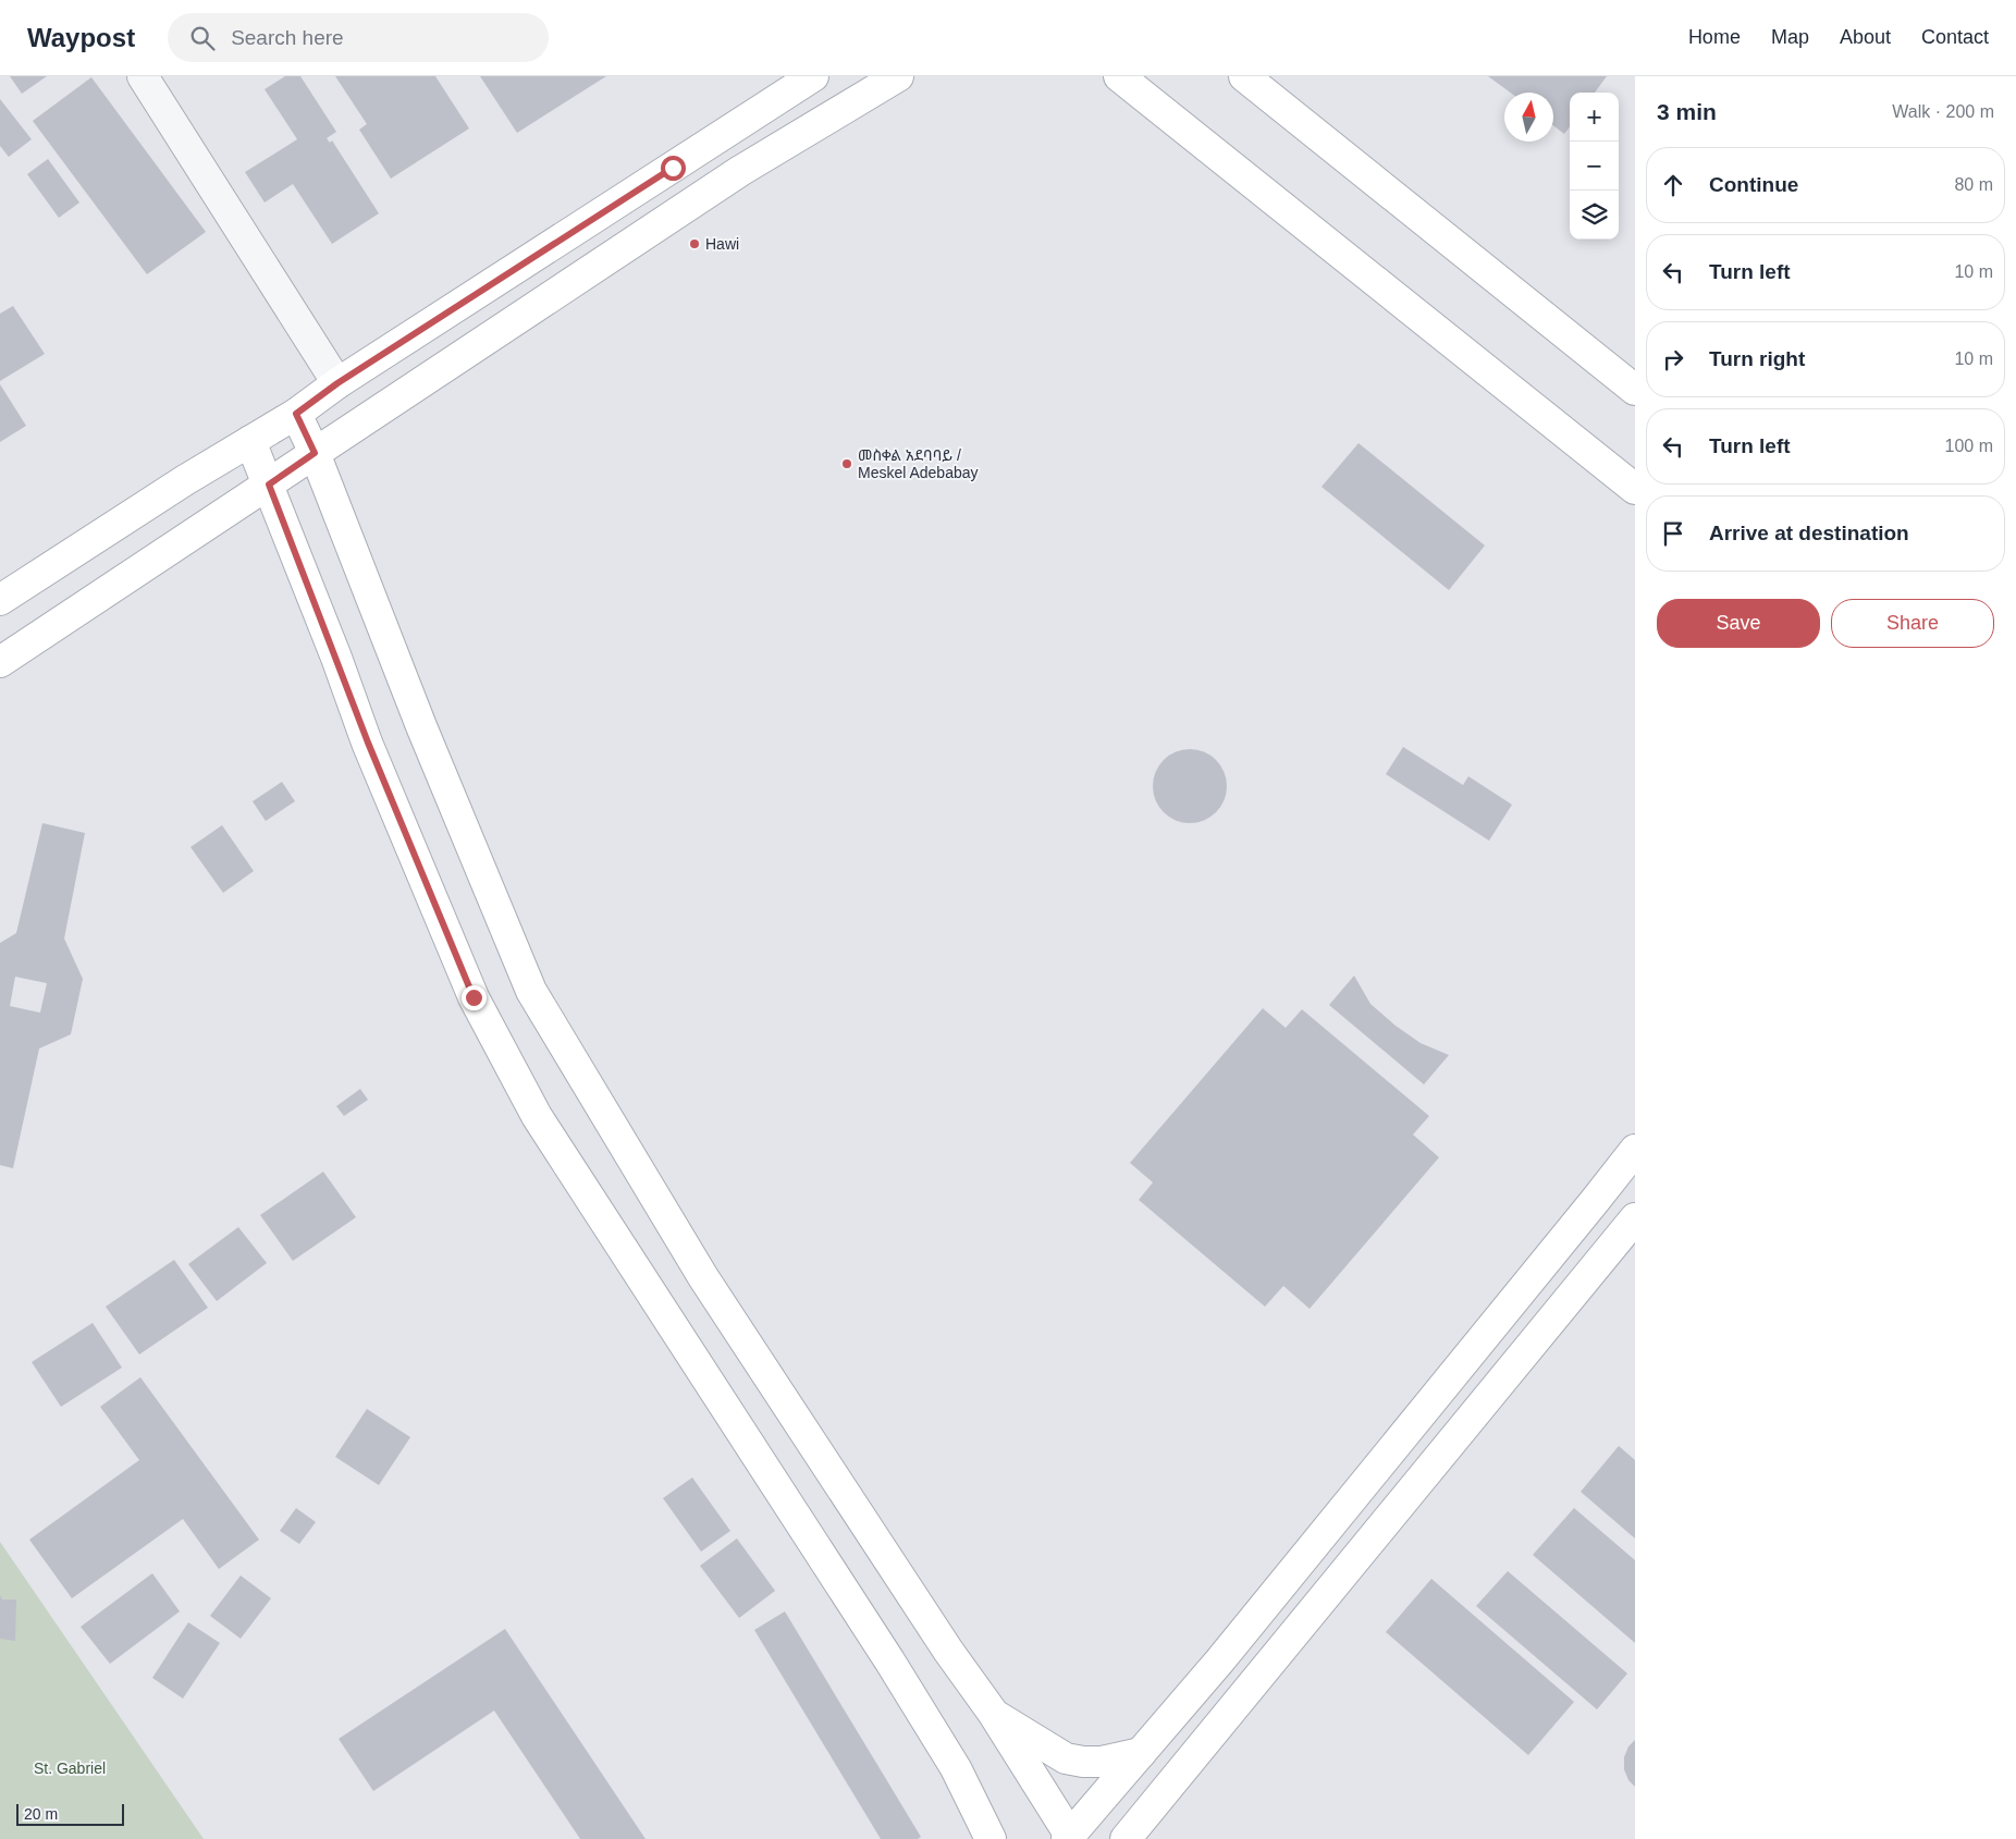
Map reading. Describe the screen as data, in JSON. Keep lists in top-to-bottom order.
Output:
{
  "parks": ["St. Gabriel"],
  "places": ["Hawi", "መስቀል አደባባይ / Meskel Adebabay"],
  "scale_bar": "20 m",
  "north": "top",
  "page": {
    "header": "Waypost",
    "search": "Search here",
    "nav": [
      "Home",
      "Map",
      "About",
      "Contact"
    ],
    "heading": ["3 min", "Walk · 200 m"],
    "map_buttons": ["+", "−"],
    "list": [
      ["Continue", "80 m"],
      ["Turn left", "10 m"],
      ["Turn right", "10 m"],
      ["Turn left", "100 m"],
      "Arrive at destination"
    ],
    "buttons": ["Save", "Share"],
    "scale": "20 m"
  }
}
